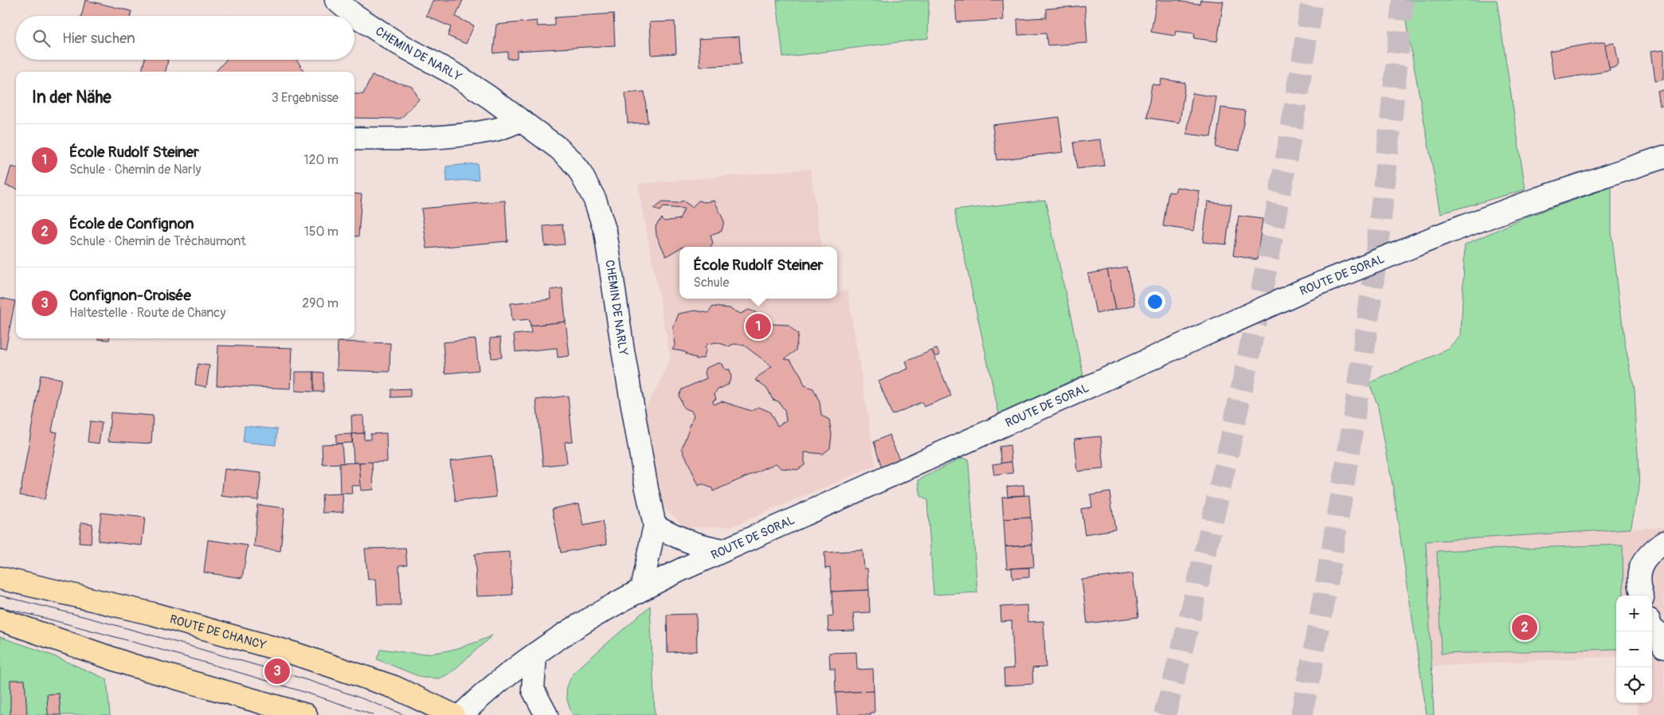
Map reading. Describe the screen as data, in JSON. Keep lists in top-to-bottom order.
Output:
{
  "streets": {
    "main road": ["ROUTE DE CHANCY"],
    "street": ["CHEMIN DE NARLY", "ROUTE DE SORAL"]
  },
  "crossings": [
    ["CHEMIN DE NARLY", "ROUTE DE SORAL"]
  ],
  "page": {
    "search": "Hier suchen",
    "heading": ["In der Nähe", "3 Ergebnisse"],
    "list": [
      {
        "mark": "1",
        "name": "École Rudolf Steiner",
        "note": "Schule · Chemin de Narly",
        "value": "120 m"
      },
      {
        "mark": "2",
        "name": "École de Confignon",
        "note": "Schule · Chemin de Tréchaumont",
        "value": "150 m"
      },
      {
        "mark": "3",
        "name": "Confignon-Croisée",
        "note": "Haltestelle · Route de Chancy",
        "value": "290 m"
      }
    ],
    "popup": ["École Rudolf Steiner", "Schule"],
    "pins": ["1", "2", "3"],
    "map_buttons": ["+", "−"]
  }
}
